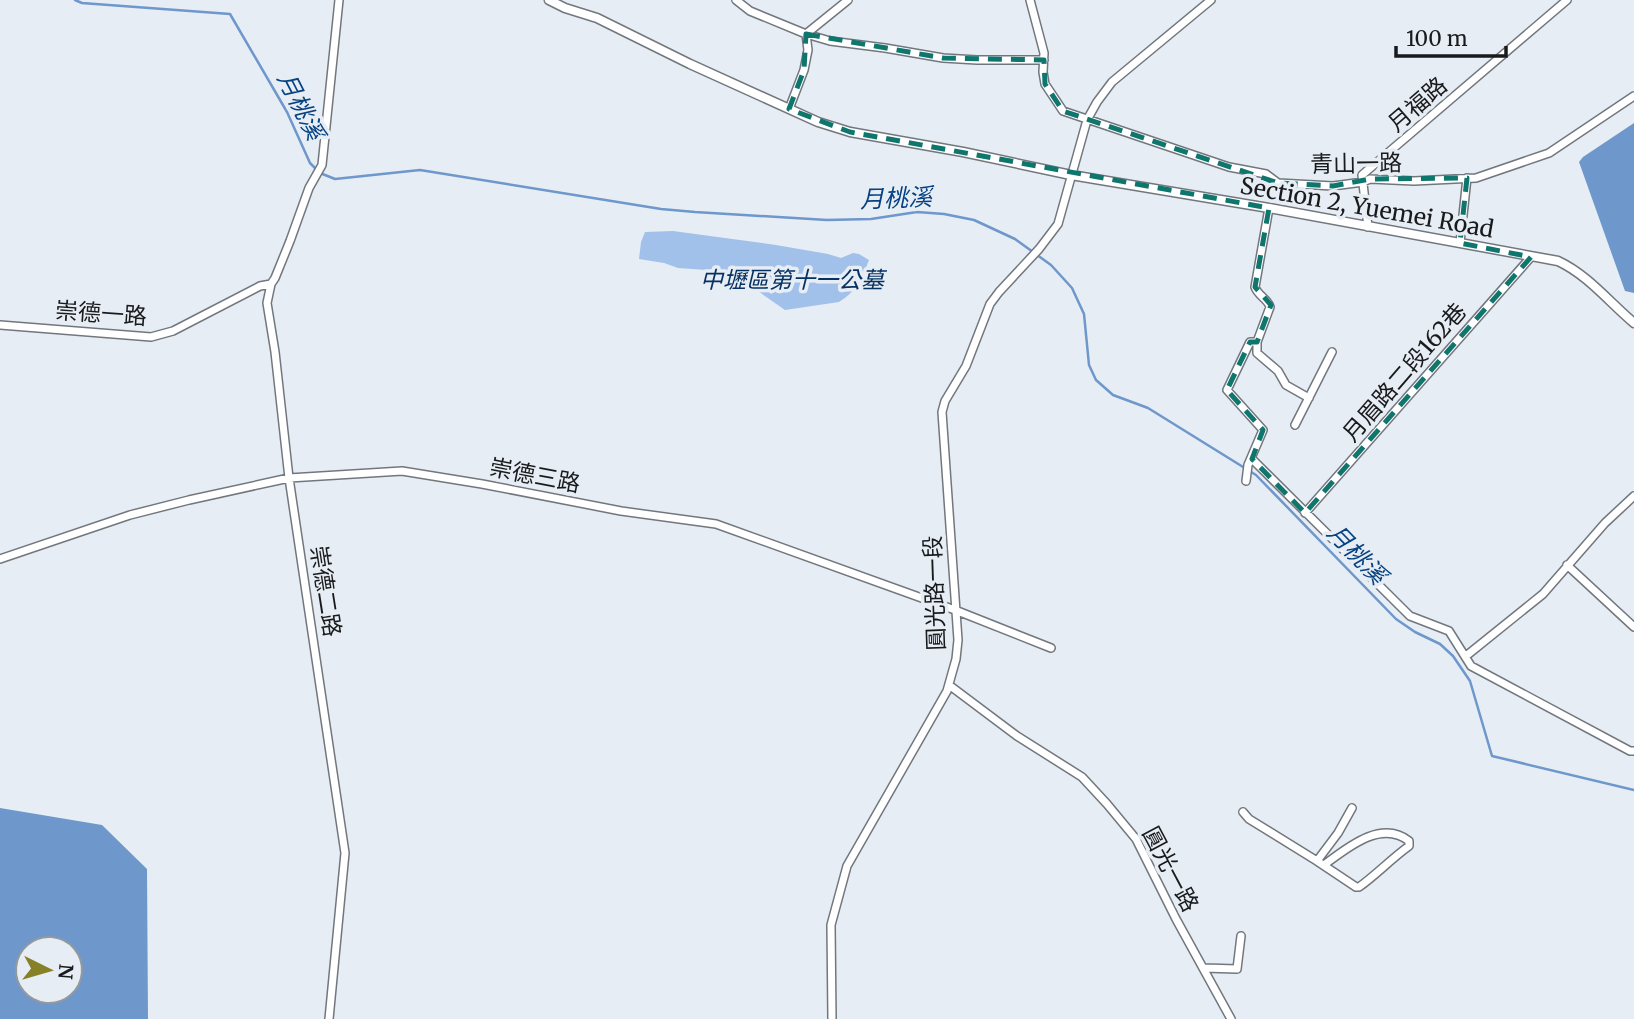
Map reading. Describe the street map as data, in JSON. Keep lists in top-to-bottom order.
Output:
{
  "streets": {
    "street": [
      "月福路",
      "青山一路",
      "Section 2, Yuemei Road",
      "崇德一路",
      "月眉路二段162巷",
      "崇德三路",
      "崇德二路",
      "圓光路一段",
      "圓光一路"
    ]
  },
  "crossings": [
    ["月福路", "青山一路"],
    ["青山一路", "圓光路一段"],
    ["Section 2, Yuemei Road", "月眉路二段162巷"],
    ["Section 2, Yuemei Road", "圓光路一段"],
    ["崇德一路", "崇德二路"],
    ["崇德三路", "崇德二路"],
    ["崇德三路", "圓光路一段"],
    ["圓光路一段", "圓光一路"]
  ],
  "water": ["月桃溪"],
  "parks": ["中壢區第十一公墓"],
  "scale_bar": "100 m",
  "north": "right"
}
